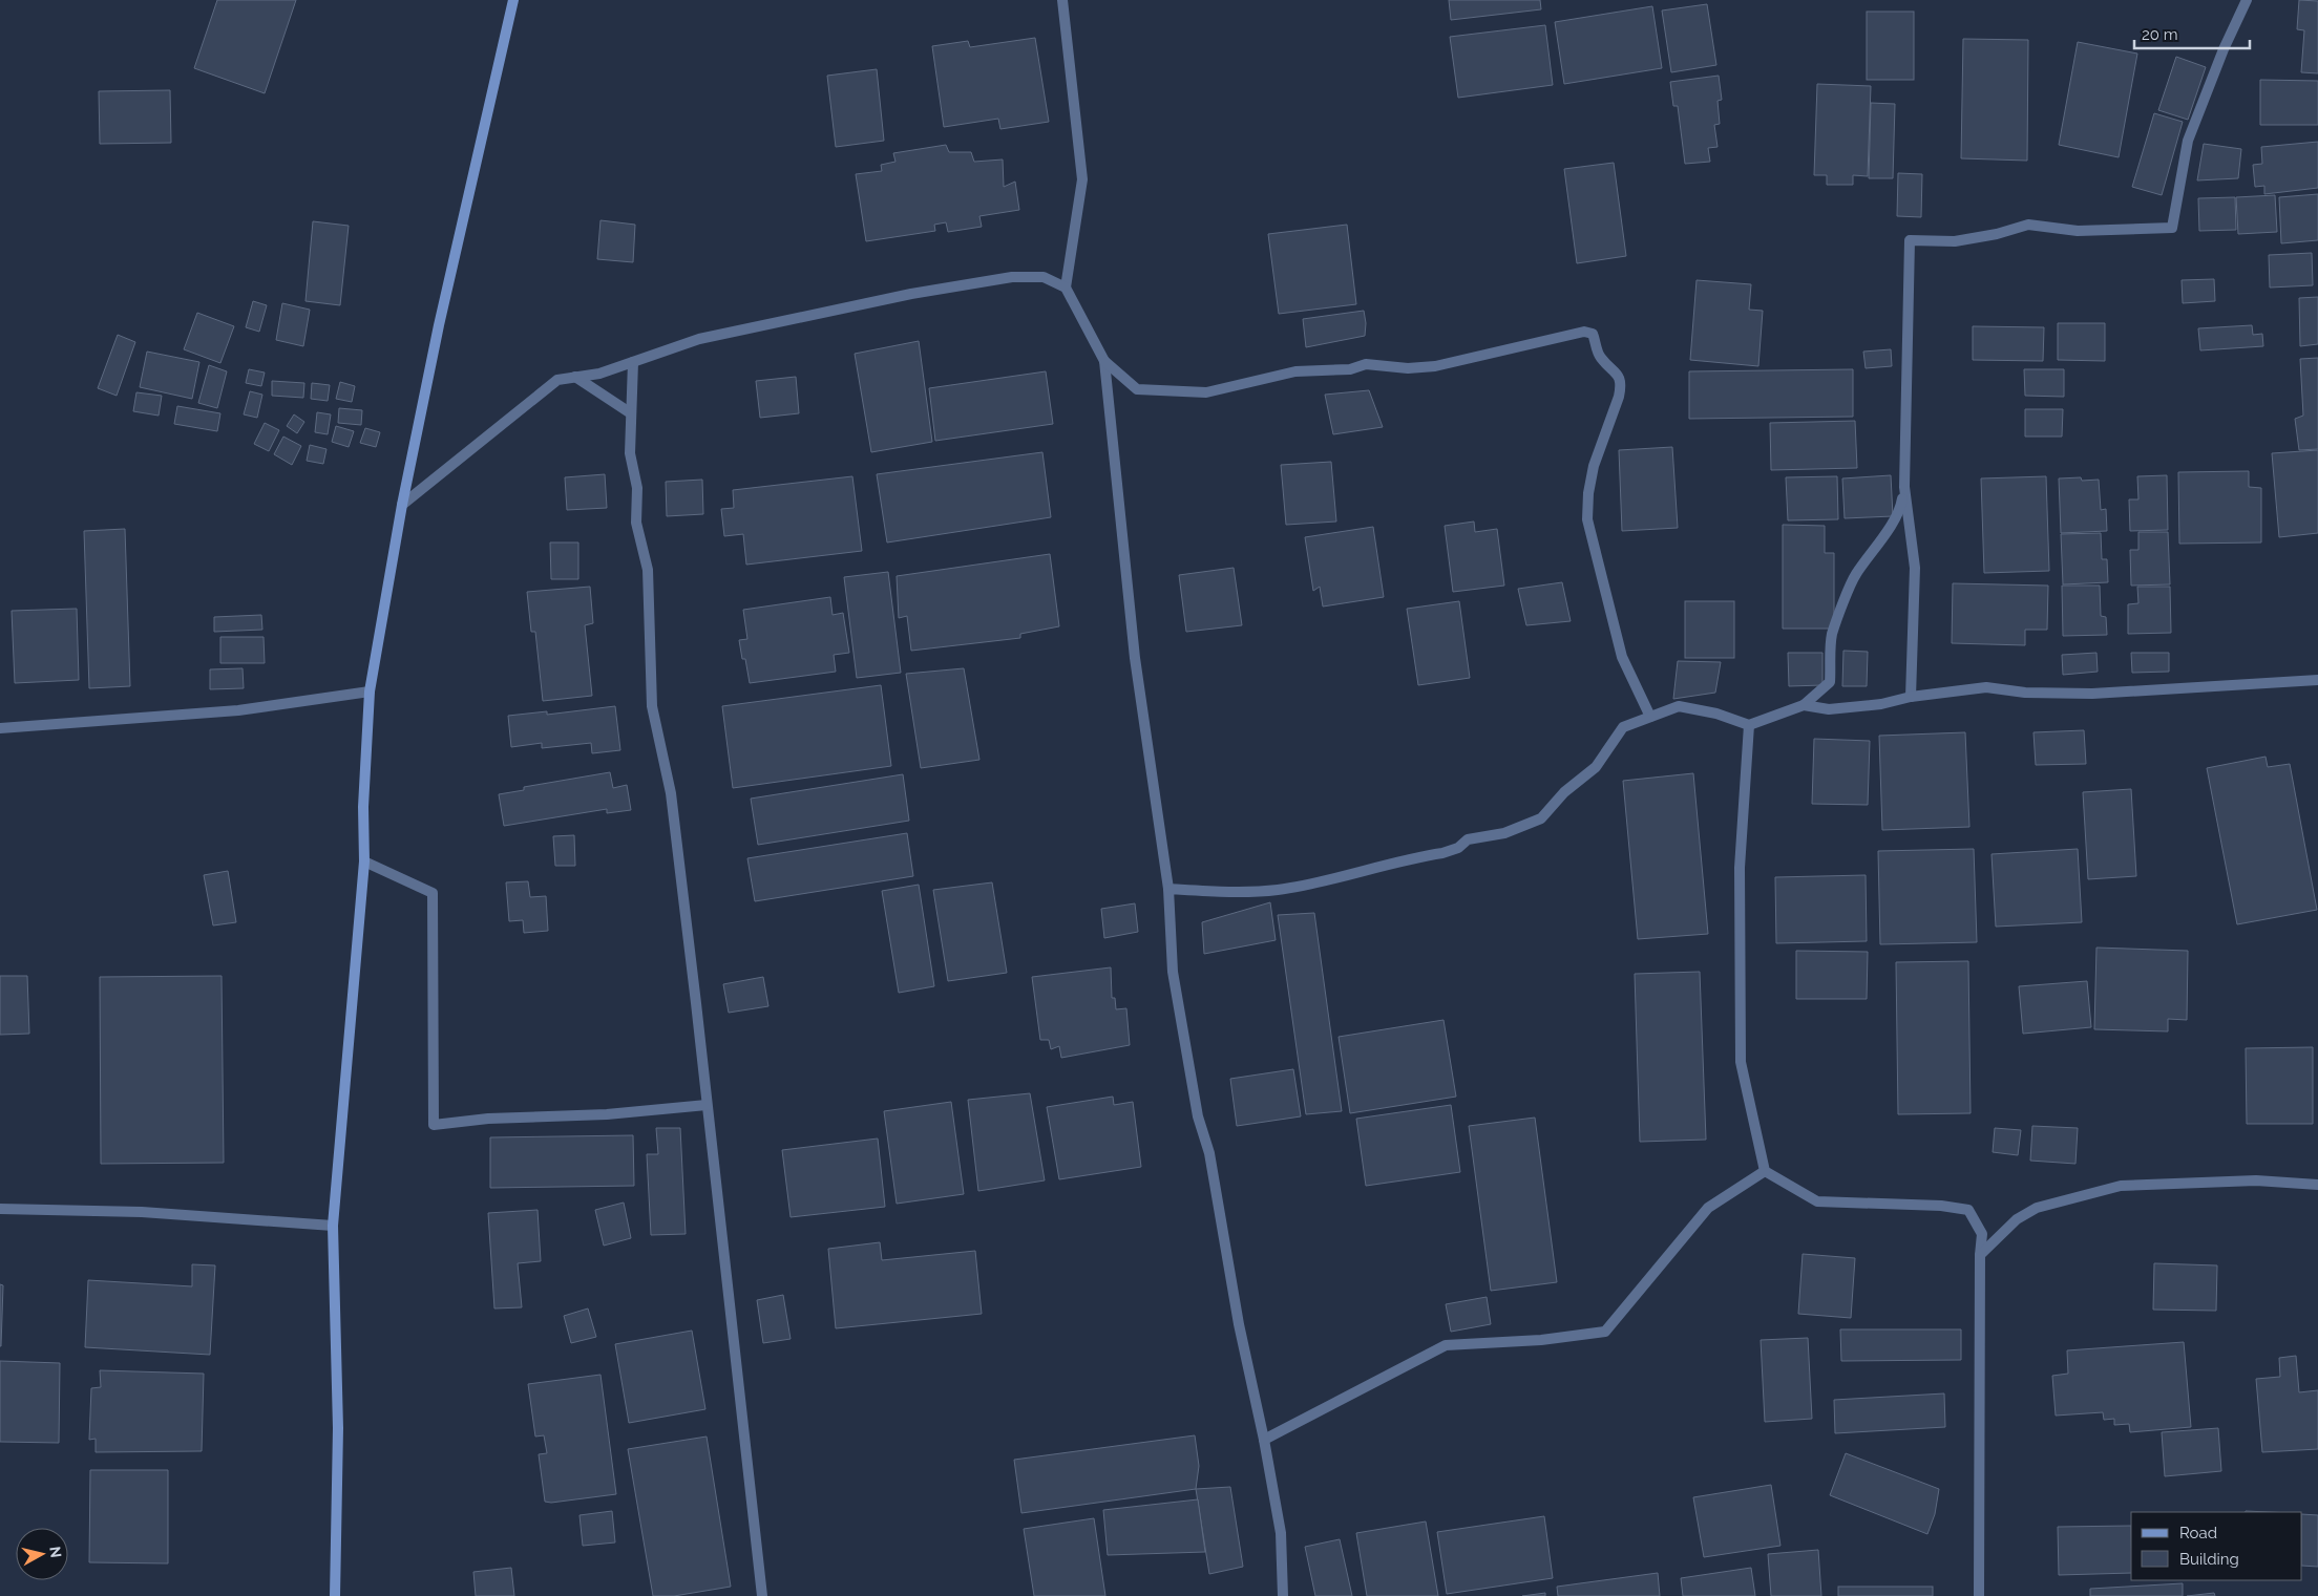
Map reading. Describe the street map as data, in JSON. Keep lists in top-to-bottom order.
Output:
{
  "legend": ["Road", "Building"],
  "scale_bar": "20 m",
  "north": "right"
}
